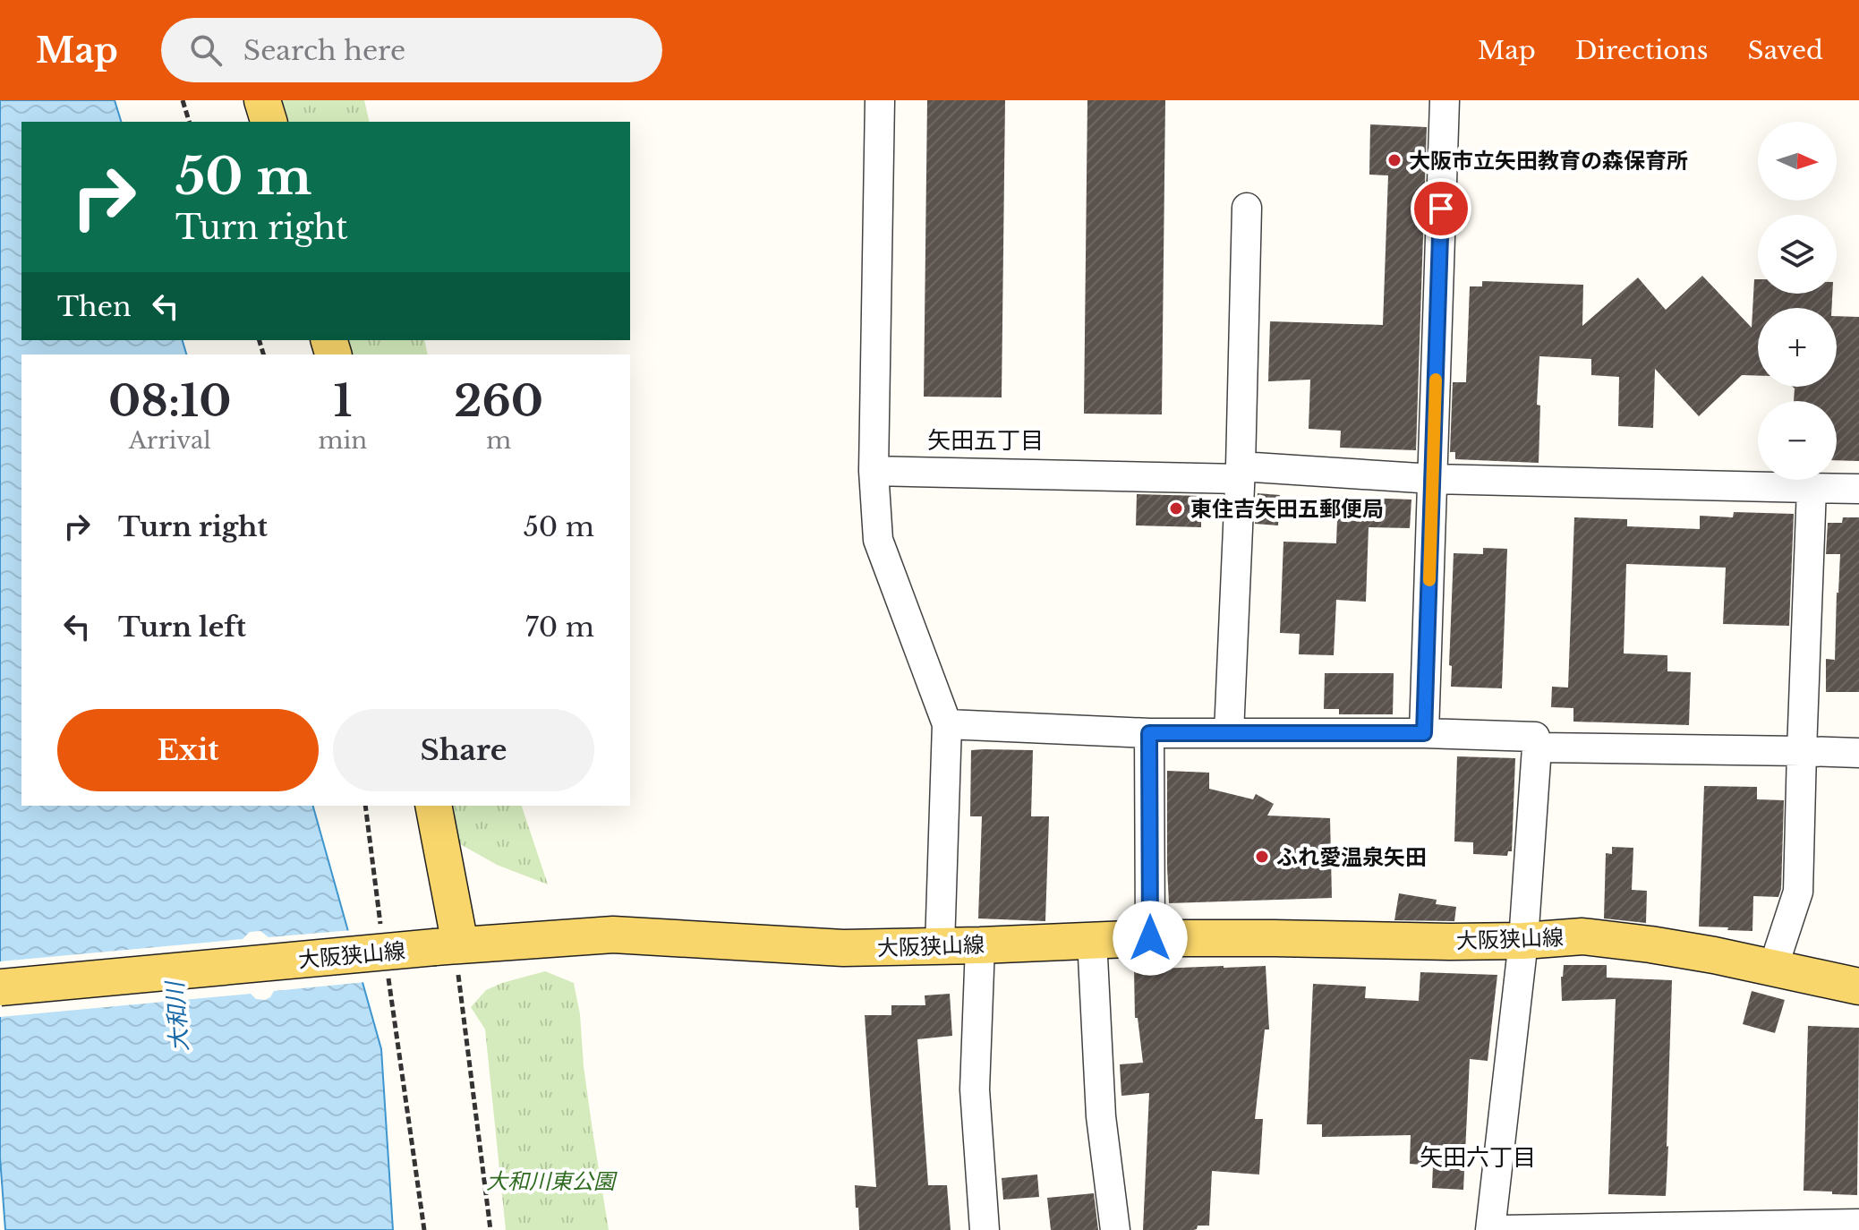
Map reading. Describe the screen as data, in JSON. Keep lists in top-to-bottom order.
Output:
{
  "streets": {
    "main road": ["大阪狭山線"]
  },
  "districts": ["矢田五丁目", "矢田六丁目"],
  "water": ["大和川"],
  "parks": ["大和川東公園"],
  "places": ["大阪市立矢田教育の森保育所", "東住吉矢田五郵便局", "ふれ愛温泉矢田"],
  "north": "right",
  "page": {
    "header": "Map",
    "search": "Search here",
    "nav": ["Map", "Directions", "Saved"],
    "map_buttons": ["+", "−"],
    "turn": ["50 m", "Turn right"],
    "then": "Then",
    "eta": [
      "08:10",
      "Arrival",
      "1",
      "min",
      "260",
      "m"
    ],
    "list": [
      {
        "name": "Turn right",
        "value": "50 m"
      },
      {
        "name": "Turn left",
        "value": "70 m"
      }
    ],
    "buttons": ["Exit", "Share"]
  }
}
